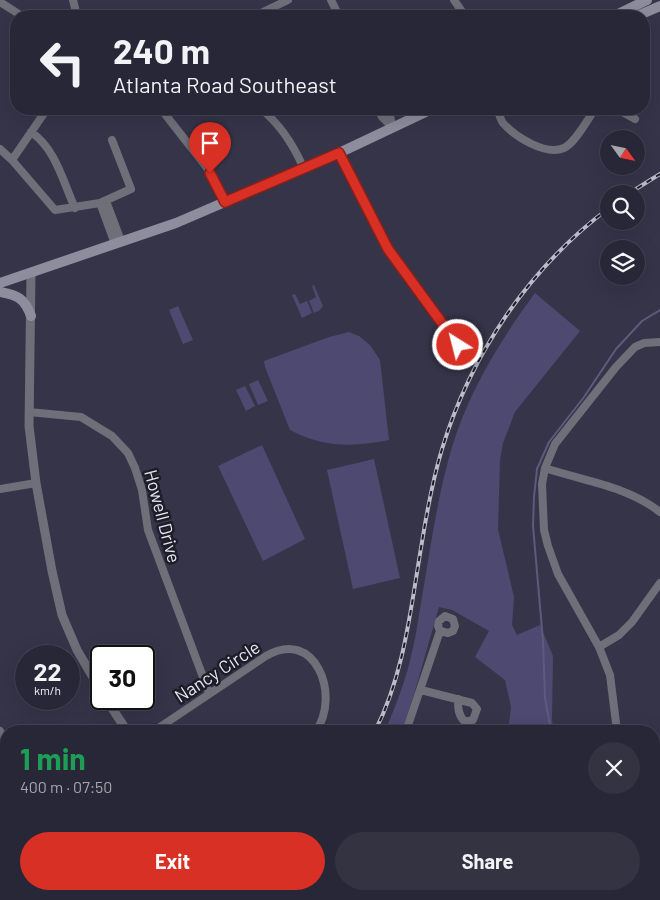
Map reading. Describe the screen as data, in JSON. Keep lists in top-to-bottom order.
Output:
{
  "streets": {
    "street": ["Howell Drive", "Nancy Circle"]
  },
  "crossings": [
    ["Howell Drive", "Nancy Circle"]
  ],
  "north": "bottom right",
  "page": {
    "turn": ["240 m", "Atlanta Road Southeast"],
    "speed": "22 km/h",
    "limit": "30",
    "heading": ["1 min", "400 m · 07:50"],
    "buttons": ["Exit", "Share"]
  }
}
